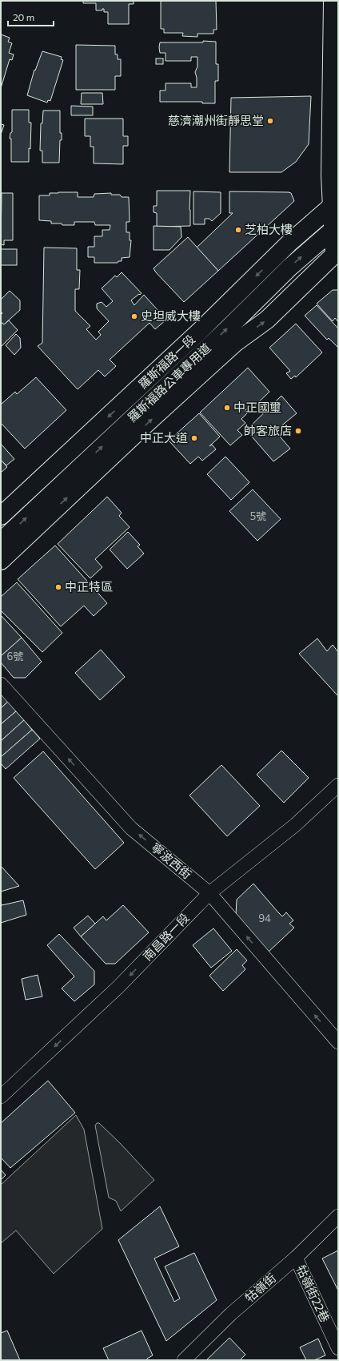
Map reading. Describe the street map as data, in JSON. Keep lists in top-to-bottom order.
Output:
{
  "streets": {
    "main road": ["羅斯福路一段", "羅斯福路公車專用道"],
    "street": [
      "寧波西街",
      "南昌路一段",
      "牯嶺街",
      "牯嶺街22巷"
    ]
  },
  "crossings": [
    ["羅斯福路一段", "羅斯福路公車專用道"],
    ["寧波西街", "南昌路一段"],
    ["牯嶺街", "牯嶺街22巷"]
  ],
  "one_way": ["寧波西街", "南昌路一段"],
  "places": [
    "慈濟潮州街靜思堂",
    "芝柏大樓",
    "史坦威大樓",
    "中正國璽",
    "帥客旅店",
    "中正大道",
    "中正特區"
  ],
  "house_numbers": ["5號", "6號", "94"],
  "scale_bar": "20 m"
}
